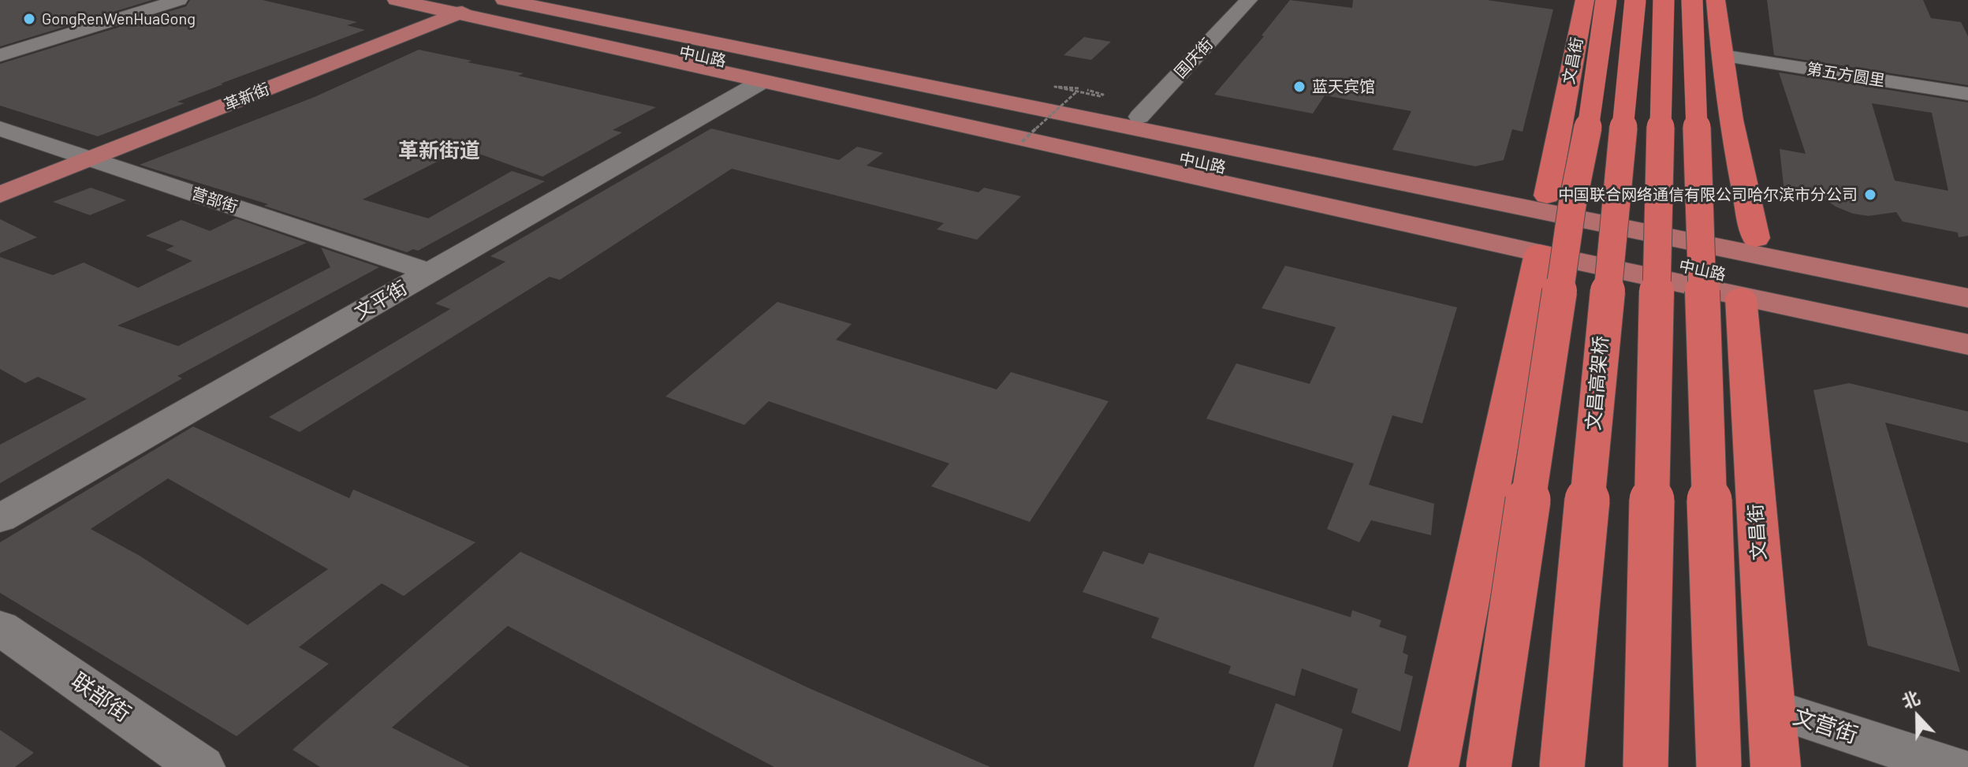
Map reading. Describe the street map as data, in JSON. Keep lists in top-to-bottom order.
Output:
{
  "streets": {
    "highway": ["文昌街", "文昌高架桥"],
    "main road": ["中山路", "革新街"],
    "street": [
      "国庆街",
      "第五方圆里",
      "营部街",
      "文平街",
      "联部街",
      "文营街"
    ]
  },
  "crossings": [
    ["中山路", "革新街"],
    ["文昌街", "文营街"],
    ["革新街", "营部街"],
    ["营部街", "文平街"]
  ],
  "districts": ["革新街道"],
  "places": ["GongRenWenHuaGong", "蓝天宾馆", "中国联合网络通信有限公司哈尔滨市分公司"],
  "north": "top"
}
